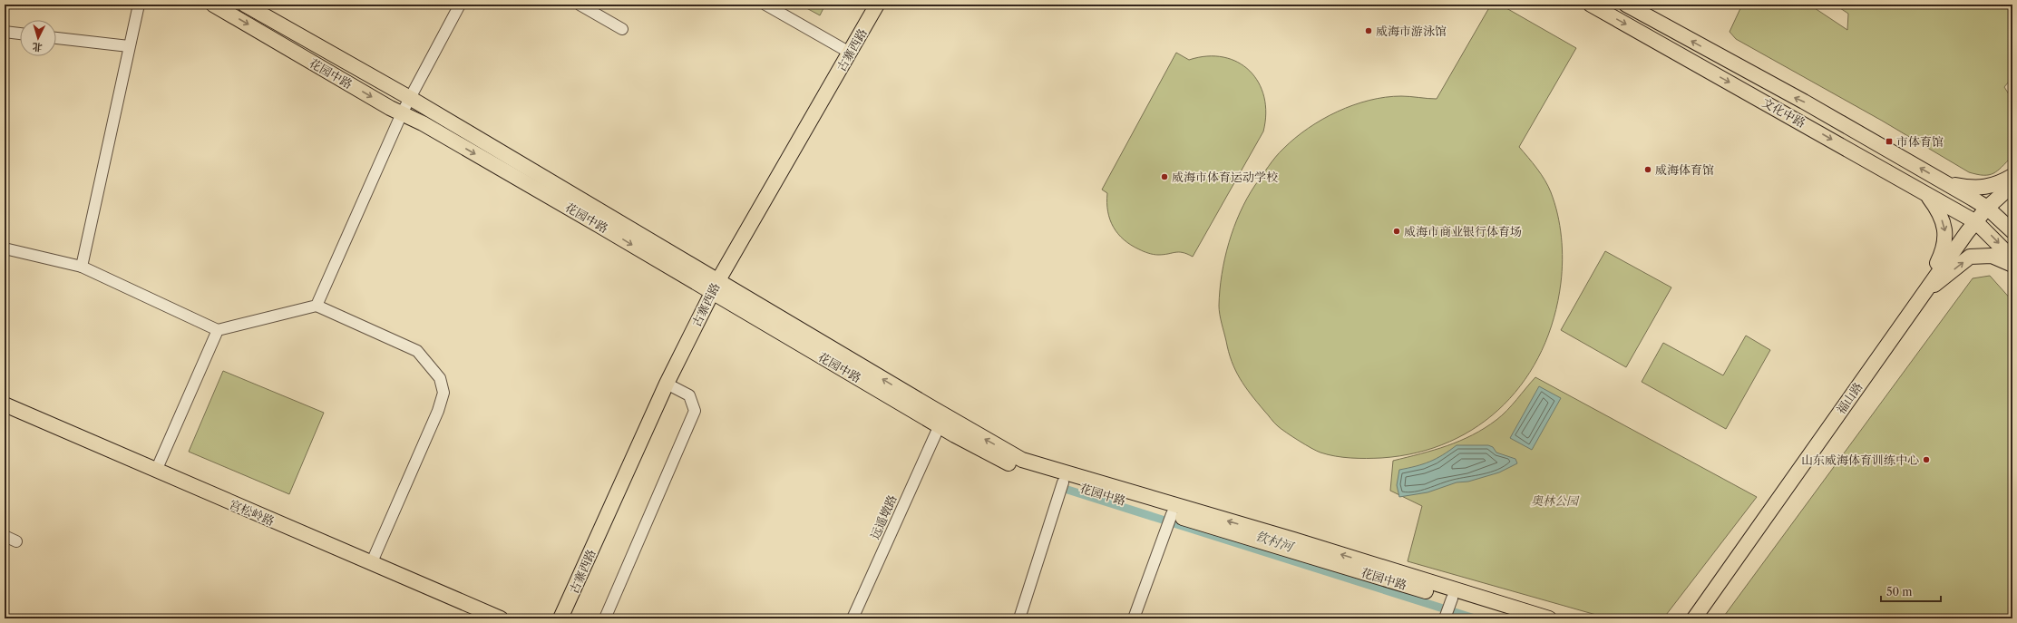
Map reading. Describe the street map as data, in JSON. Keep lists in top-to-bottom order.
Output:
{
  "streets": {
    "main road": [
      "古寨西路",
      "花园中路",
      "文化中路",
      "福山路",
      "宫松岭路"
    ],
    "street": ["远遥墩路"]
  },
  "crossings": [
    ["古寨西路", "花园中路"],
    ["花园中路", "远遥墩路"],
    ["文化中路", "福山路"]
  ],
  "water": ["钦村河"],
  "parks": ["奥林公园"],
  "places": {
    "other": [
      "威海市游泳馆",
      "威海体育馆",
      "威海市体育运动学校",
      "威海市商业银行体育场",
      "山东威海体育训练中心"
    ],
    "transit": ["市体育馆"]
  },
  "scale_bar": "50 m",
  "north": "bottom"
}
